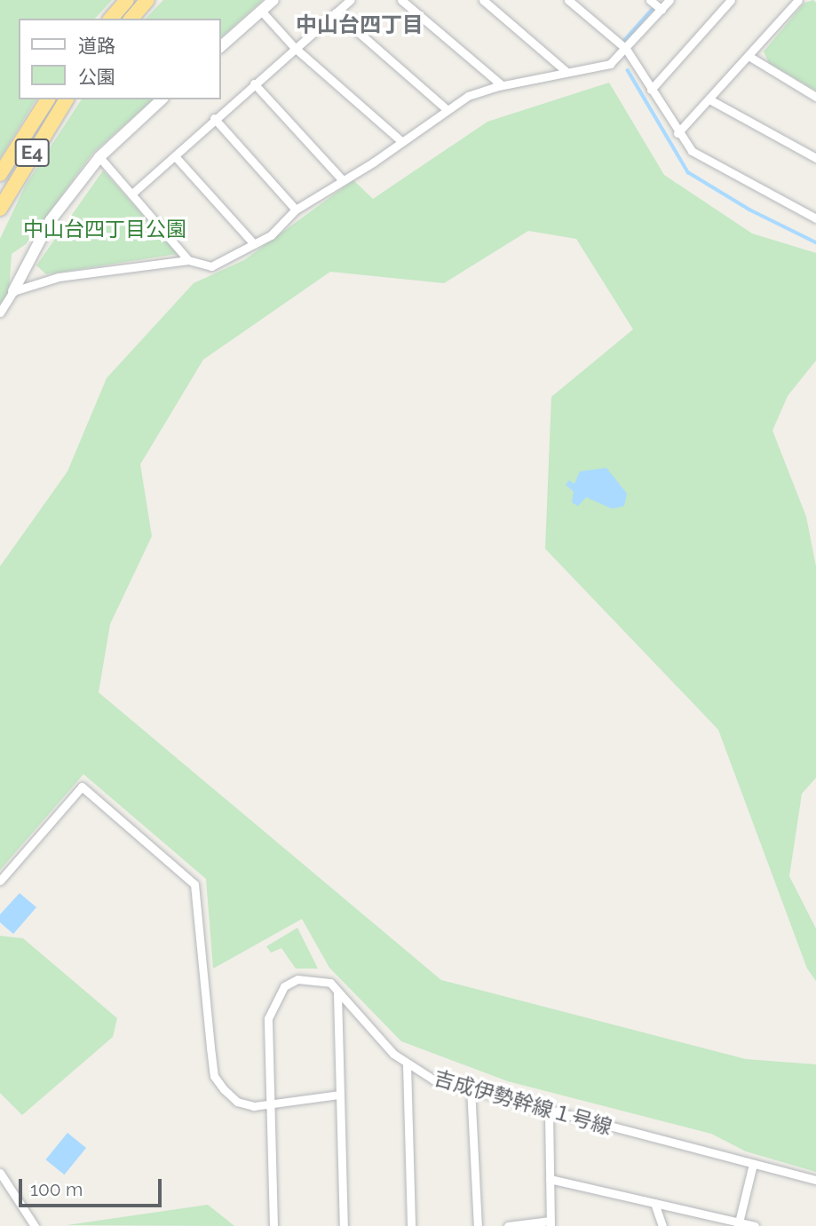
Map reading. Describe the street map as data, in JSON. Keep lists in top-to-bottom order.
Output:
{
  "streets": {
    "highway": ["E4"],
    "street": ["吉成伊勢幹線１号線"]
  },
  "districts": ["中山台四丁目"],
  "parks": ["中山台四丁目公園"],
  "legend": ["道路", "公園"],
  "scale_bar": "100 m"
}
